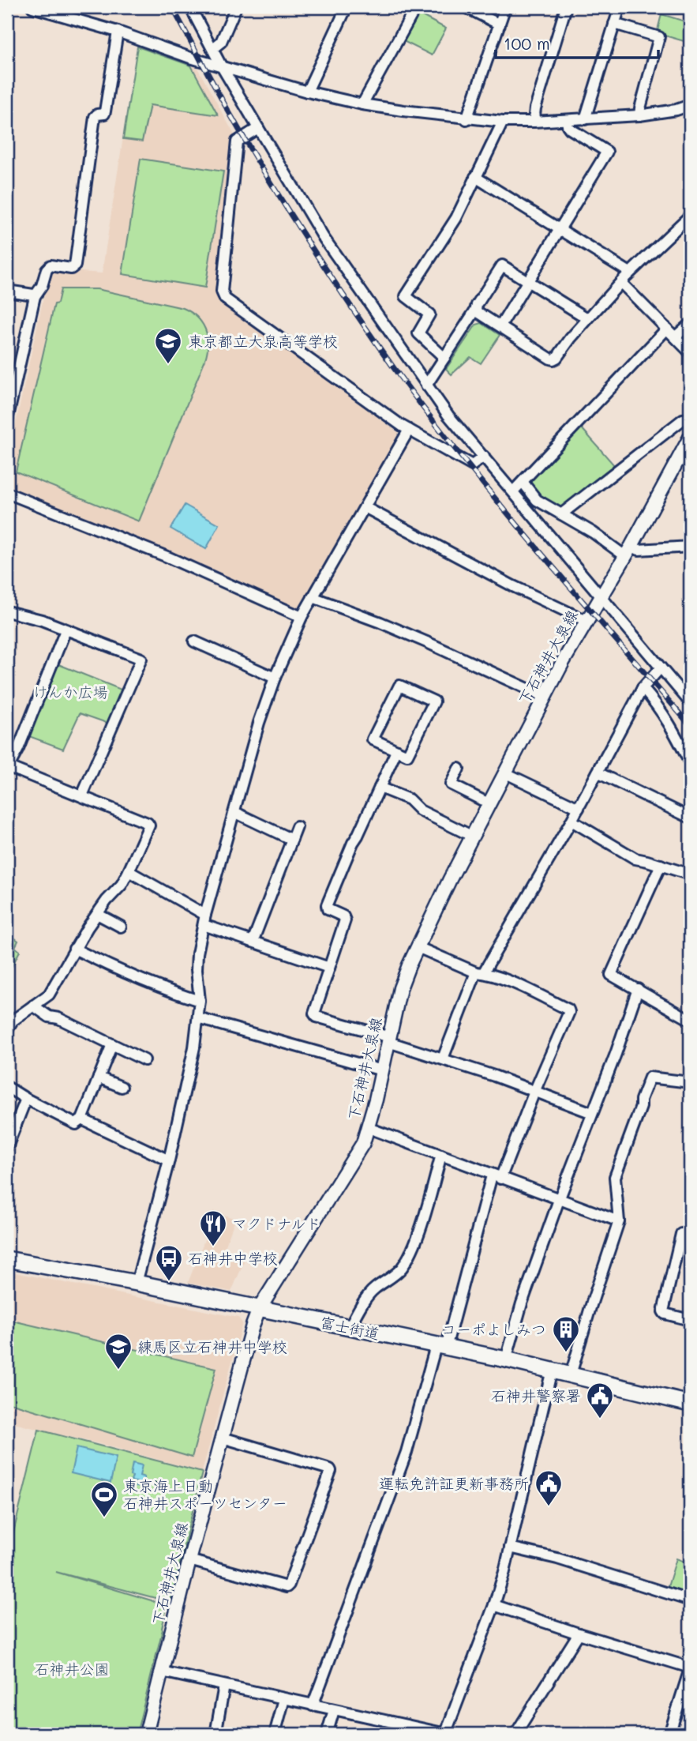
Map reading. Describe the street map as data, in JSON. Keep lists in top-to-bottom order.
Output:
{
  "streets": {
    "main road": ["下石神井大泉線", "富士街道"]
  },
  "crossings": [
    ["下石神井大泉線", "富士街道"]
  ],
  "parks": ["けんか広場", "石神井公園"],
  "places": {
    "school or university": ["東京都立大泉高等学校", "練馬区立石神井中学校"],
    "restaurant": ["マクドナルド"],
    "bus stop": ["石神井中学校"],
    "building": ["コーポよしみつ"],
    "public building": ["石神井警察署", "運転免許証更新事務所"],
    "sports": ["東京海上日動 石神井スポーツセンター"]
  },
  "scale_bar": "100 m"
}
